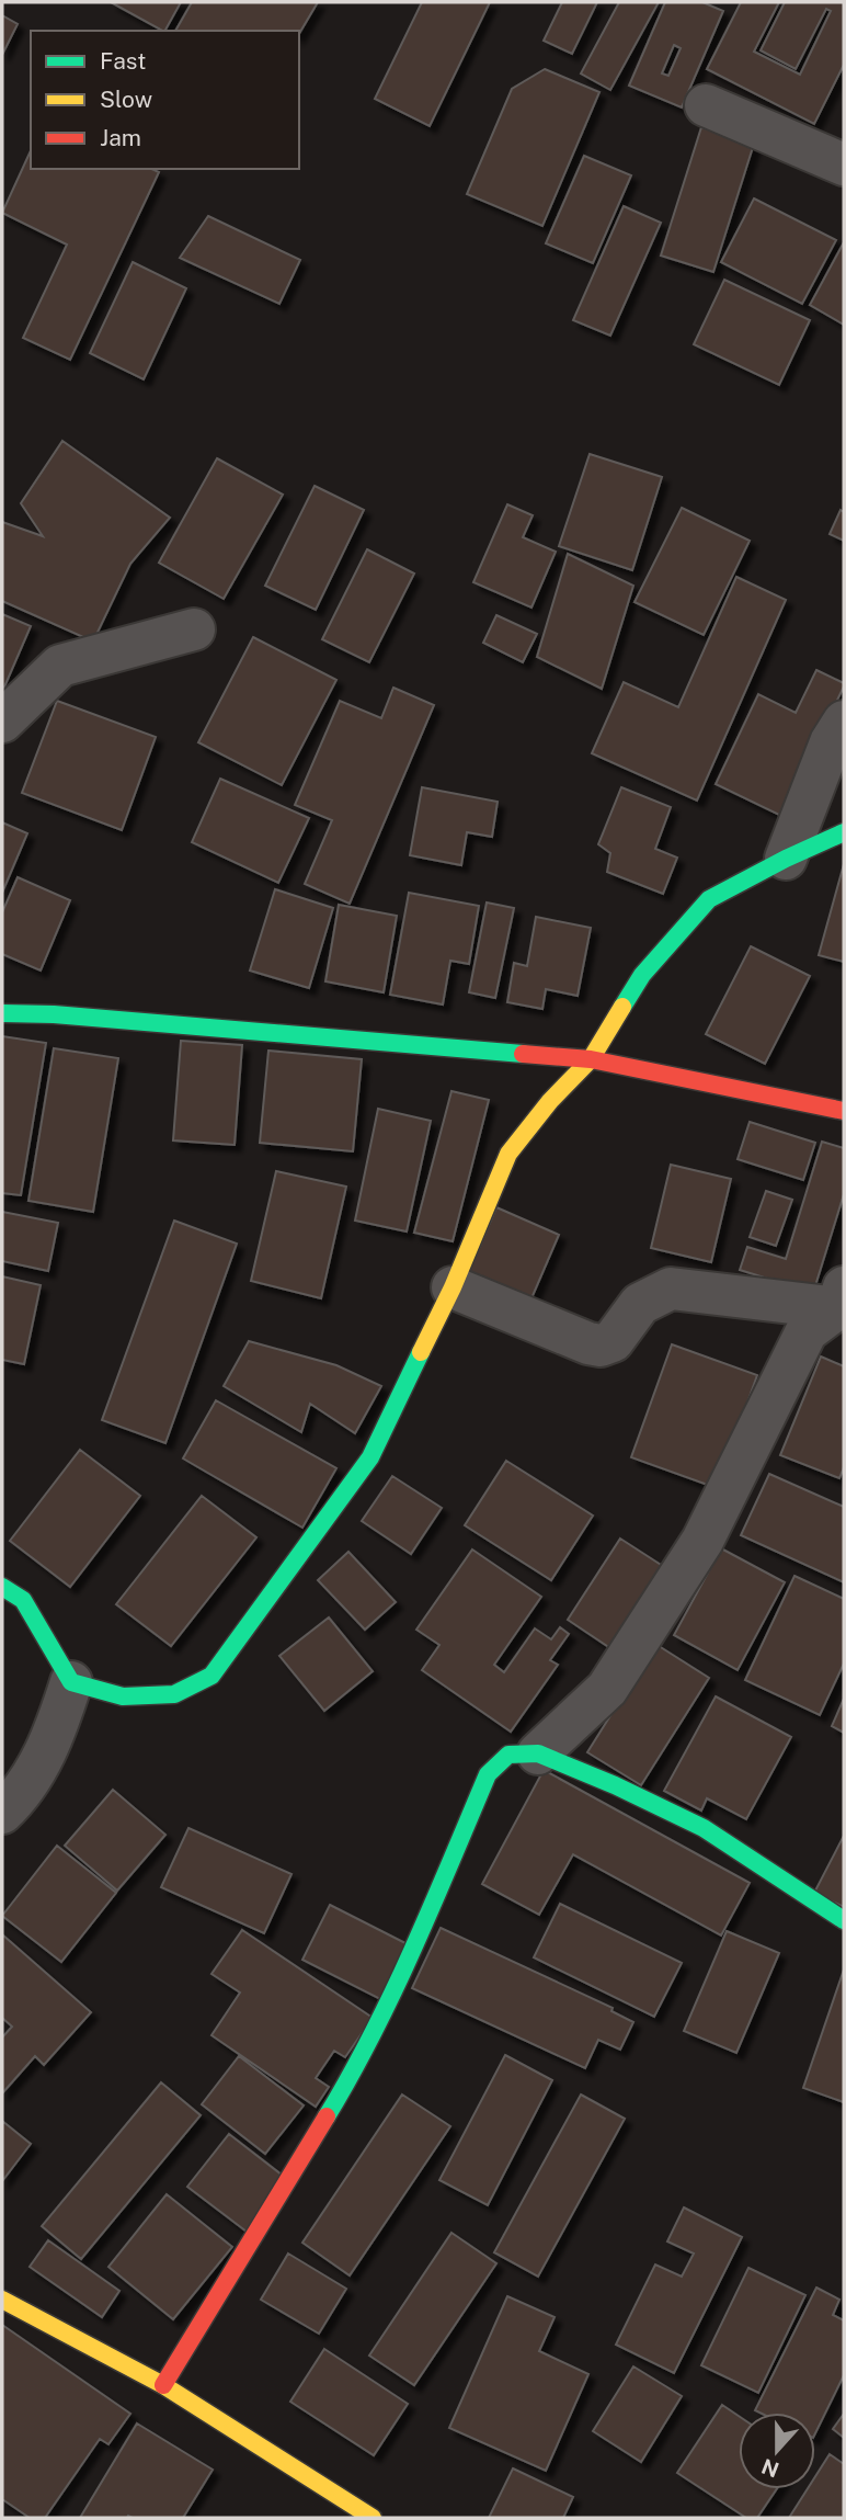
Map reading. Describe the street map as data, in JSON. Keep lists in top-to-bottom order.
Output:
{
  "legend": ["Fast", "Slow", "Jam"],
  "north": "bottom"
}
